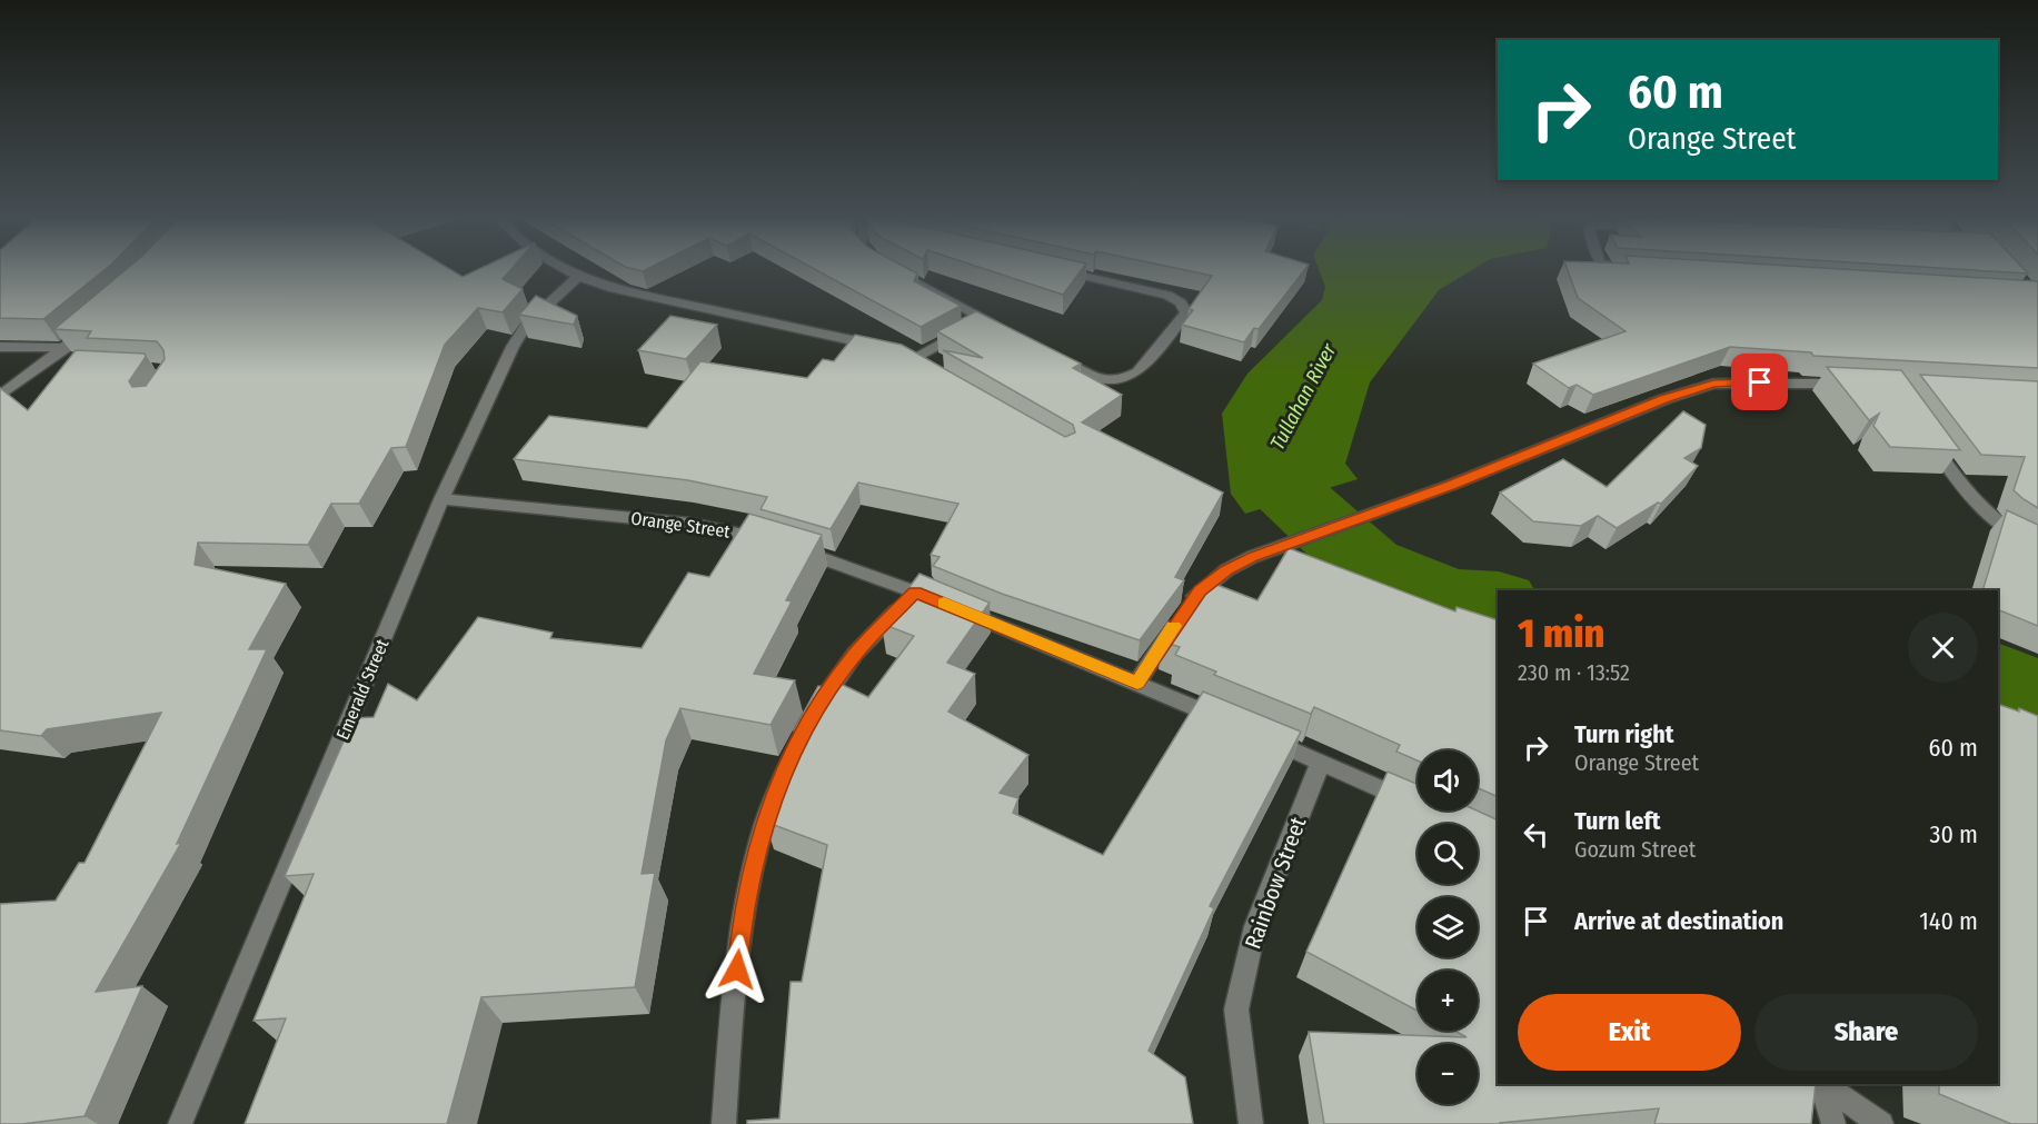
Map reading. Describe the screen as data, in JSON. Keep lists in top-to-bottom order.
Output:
{
  "streets": {
    "street": ["Orange Street", "Emerald Street", "Rainbow Street"]
  },
  "crossings": [
    ["Orange Street", "Emerald Street"]
  ],
  "water": ["Tullahan River"],
  "page": {
    "turn": ["60 m", "Orange Street"],
    "heading": ["1 min", "230 m · 13:52"],
    "list": [
      {
        "name": "Turn right",
        "note": "Orange Street",
        "value": "60 m"
      },
      {
        "name": "Turn left",
        "note": "Gozum Street",
        "value": "30 m"
      },
      {
        "name": "Arrive at destination",
        "value": "140 m"
      }
    ],
    "map_buttons": ["+", "−"],
    "buttons": ["Exit", "Share"]
  }
}
